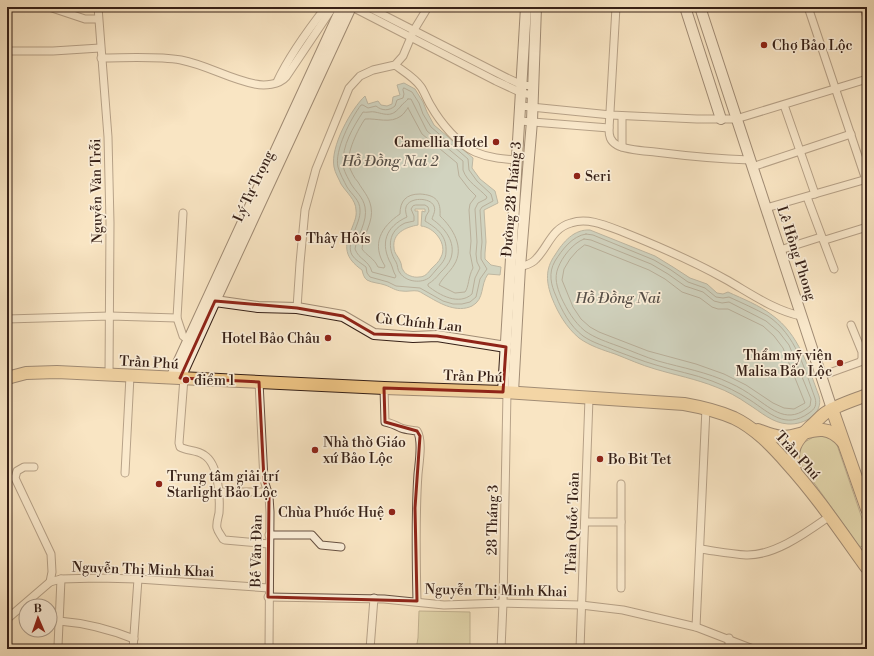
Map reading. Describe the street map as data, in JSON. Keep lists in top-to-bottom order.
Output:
{
  "streets": {
    "highway": ["Lê Hồng Phong", "Trần Phú"],
    "street": [
      "Lý Tự Trọng",
      "Nguyễn Văn Trỗi",
      "Đường 28 Tháng 3",
      "Cù Chính Lan",
      "28 Tháng 3",
      "Trần Quốc Toản",
      "Bế Văn Đàn",
      "Nguyễn Thị Minh Khai"
    ]
  },
  "crossings": [
    ["Lý Tự Trọng", "Cù Chính Lan"],
    ["Lý Tự Trọng", "Trần Phú"],
    ["Nguyễn Văn Trỗi", "Trần Phú"],
    ["Đường 28 Tháng 3", "Cù Chính Lan"],
    ["Đường 28 Tháng 3", "Trần Phú"],
    ["Đường 28 Tháng 3", "28 Tháng 3"],
    ["Trần Phú", "28 Tháng 3"],
    ["Trần Phú", "Trần Quốc Toản"],
    ["Trần Phú", "Bế Văn Đàn"],
    ["28 Tháng 3", "Nguyễn Thị Minh Khai"],
    ["Trần Quốc Toản", "Nguyễn Thị Minh Khai"],
    ["Bế Văn Đàn", "Nguyễn Thị Minh Khai"]
  ],
  "water": ["Hồ Đồng Nai 2", "Hồ Đồng Nai"],
  "places": [
    "Chợ Bảo Lộc",
    "Camellia Hotel",
    "Seri",
    "Thây Hôís",
    "Hotel Bảo Châu",
    "Thẩm mỹ viện Malisa Bảo Lộc",
    "điểm 1",
    "Nhà thờ Giáo xứ Bảo Lộc",
    "Bo Bit Tet",
    "Trung tâm giải trí Starlight Bảo Lộc",
    "Chùa Phước Huệ"
  ],
  "north": "top"
}
